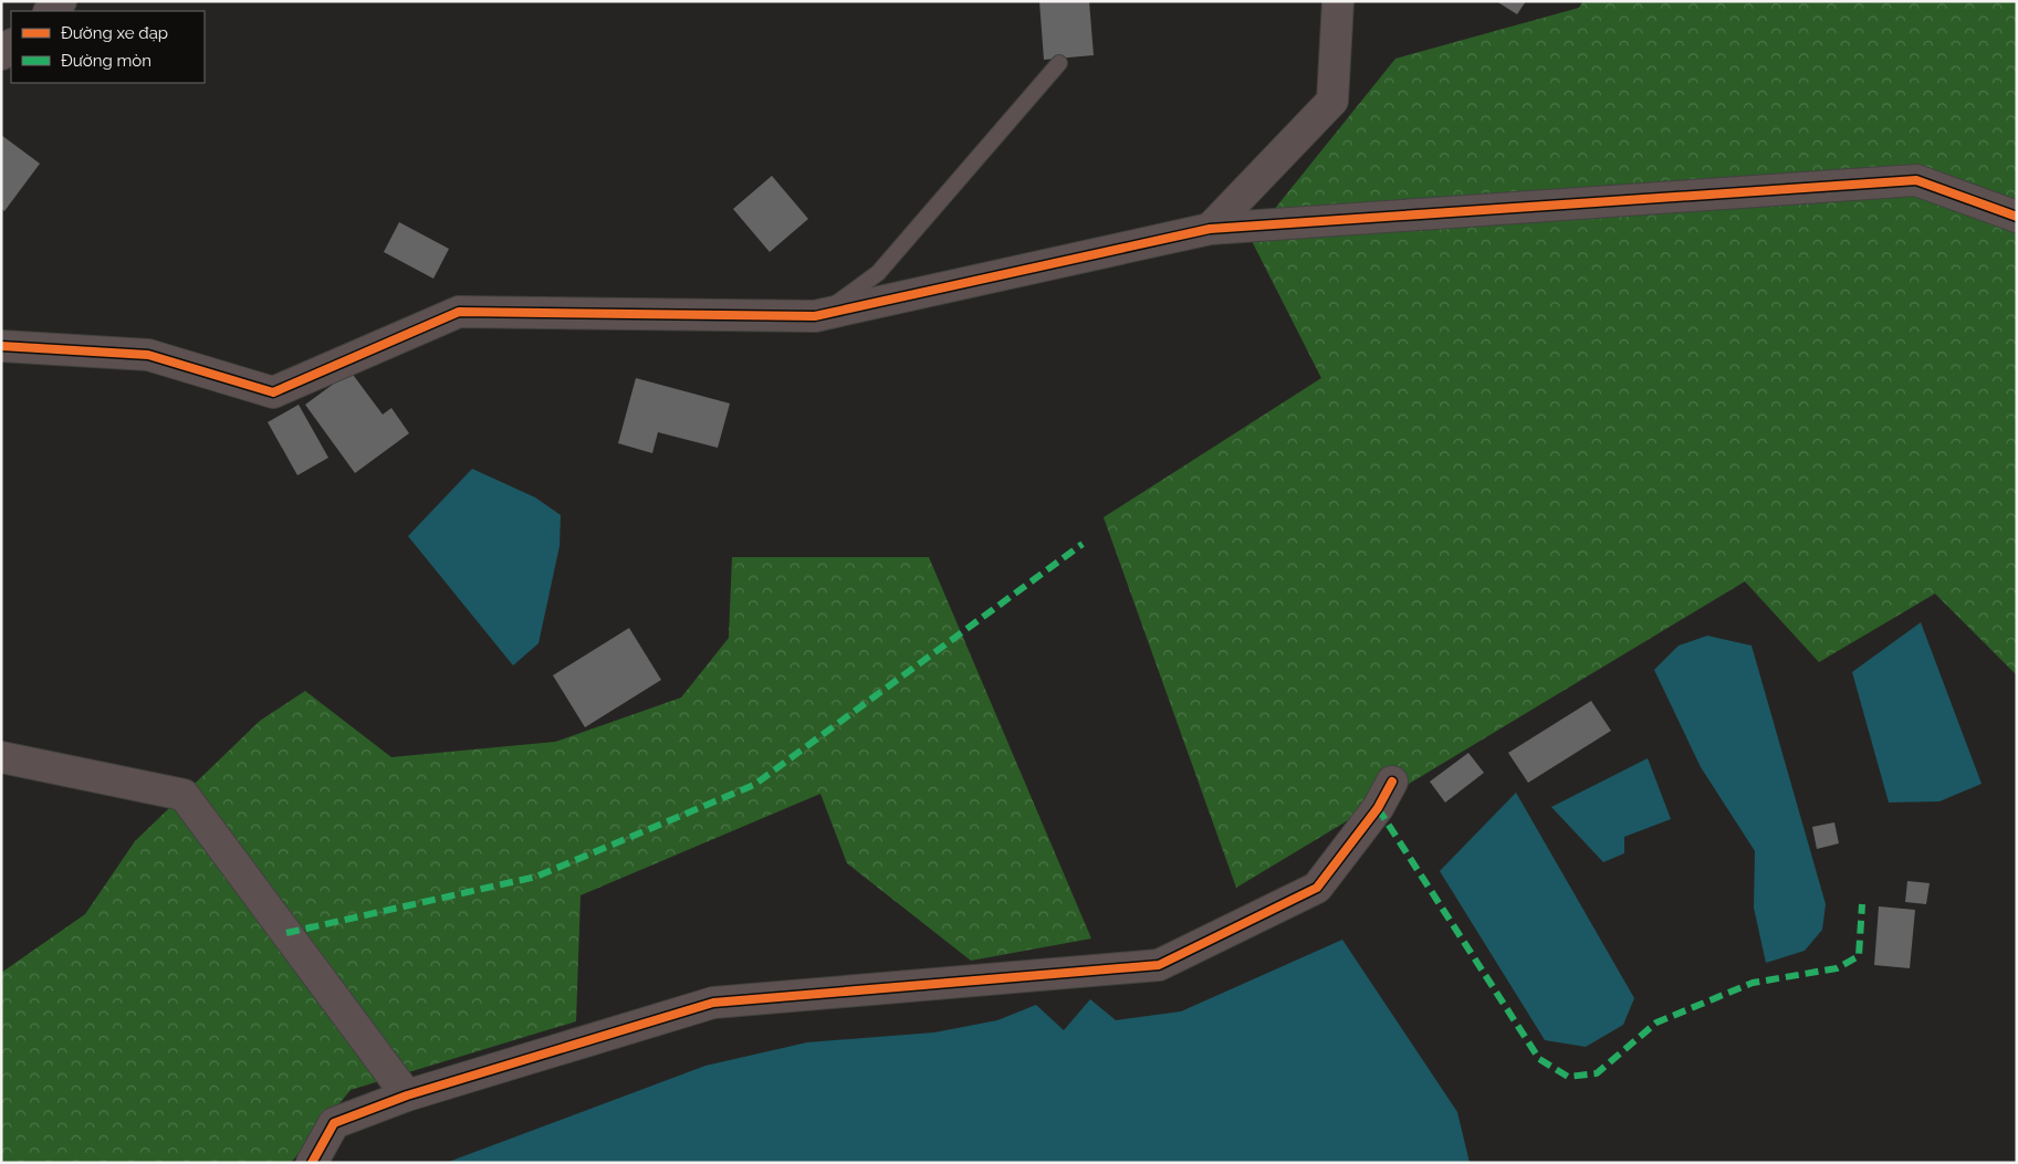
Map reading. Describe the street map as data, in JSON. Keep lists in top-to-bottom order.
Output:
{
  "legend": ["Đường xe đạp", "Đường mòn"]
}
